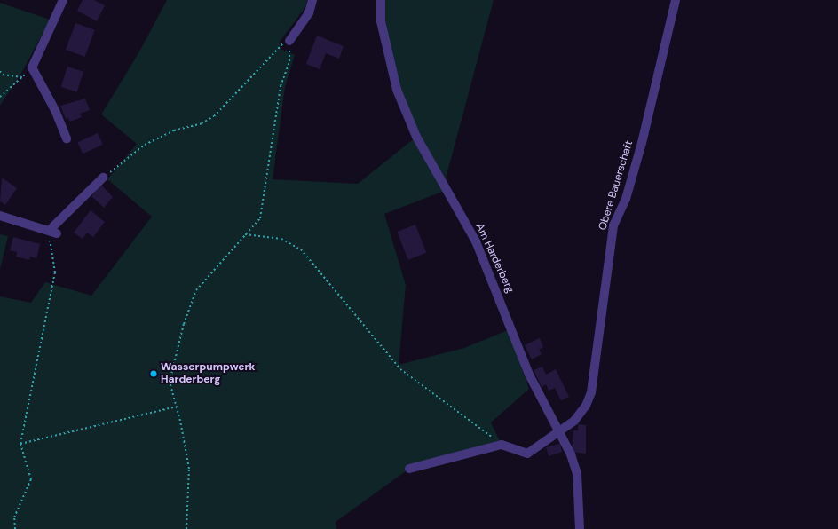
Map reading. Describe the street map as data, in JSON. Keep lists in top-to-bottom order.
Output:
{
  "streets": {
    "street": ["Obere Bauerschaft", "Am Harderberg"]
  },
  "crossings": [
    ["Obere Bauerschaft", "Am Harderberg"]
  ],
  "places": ["Wasserpumpwerk Harderberg"]
}
